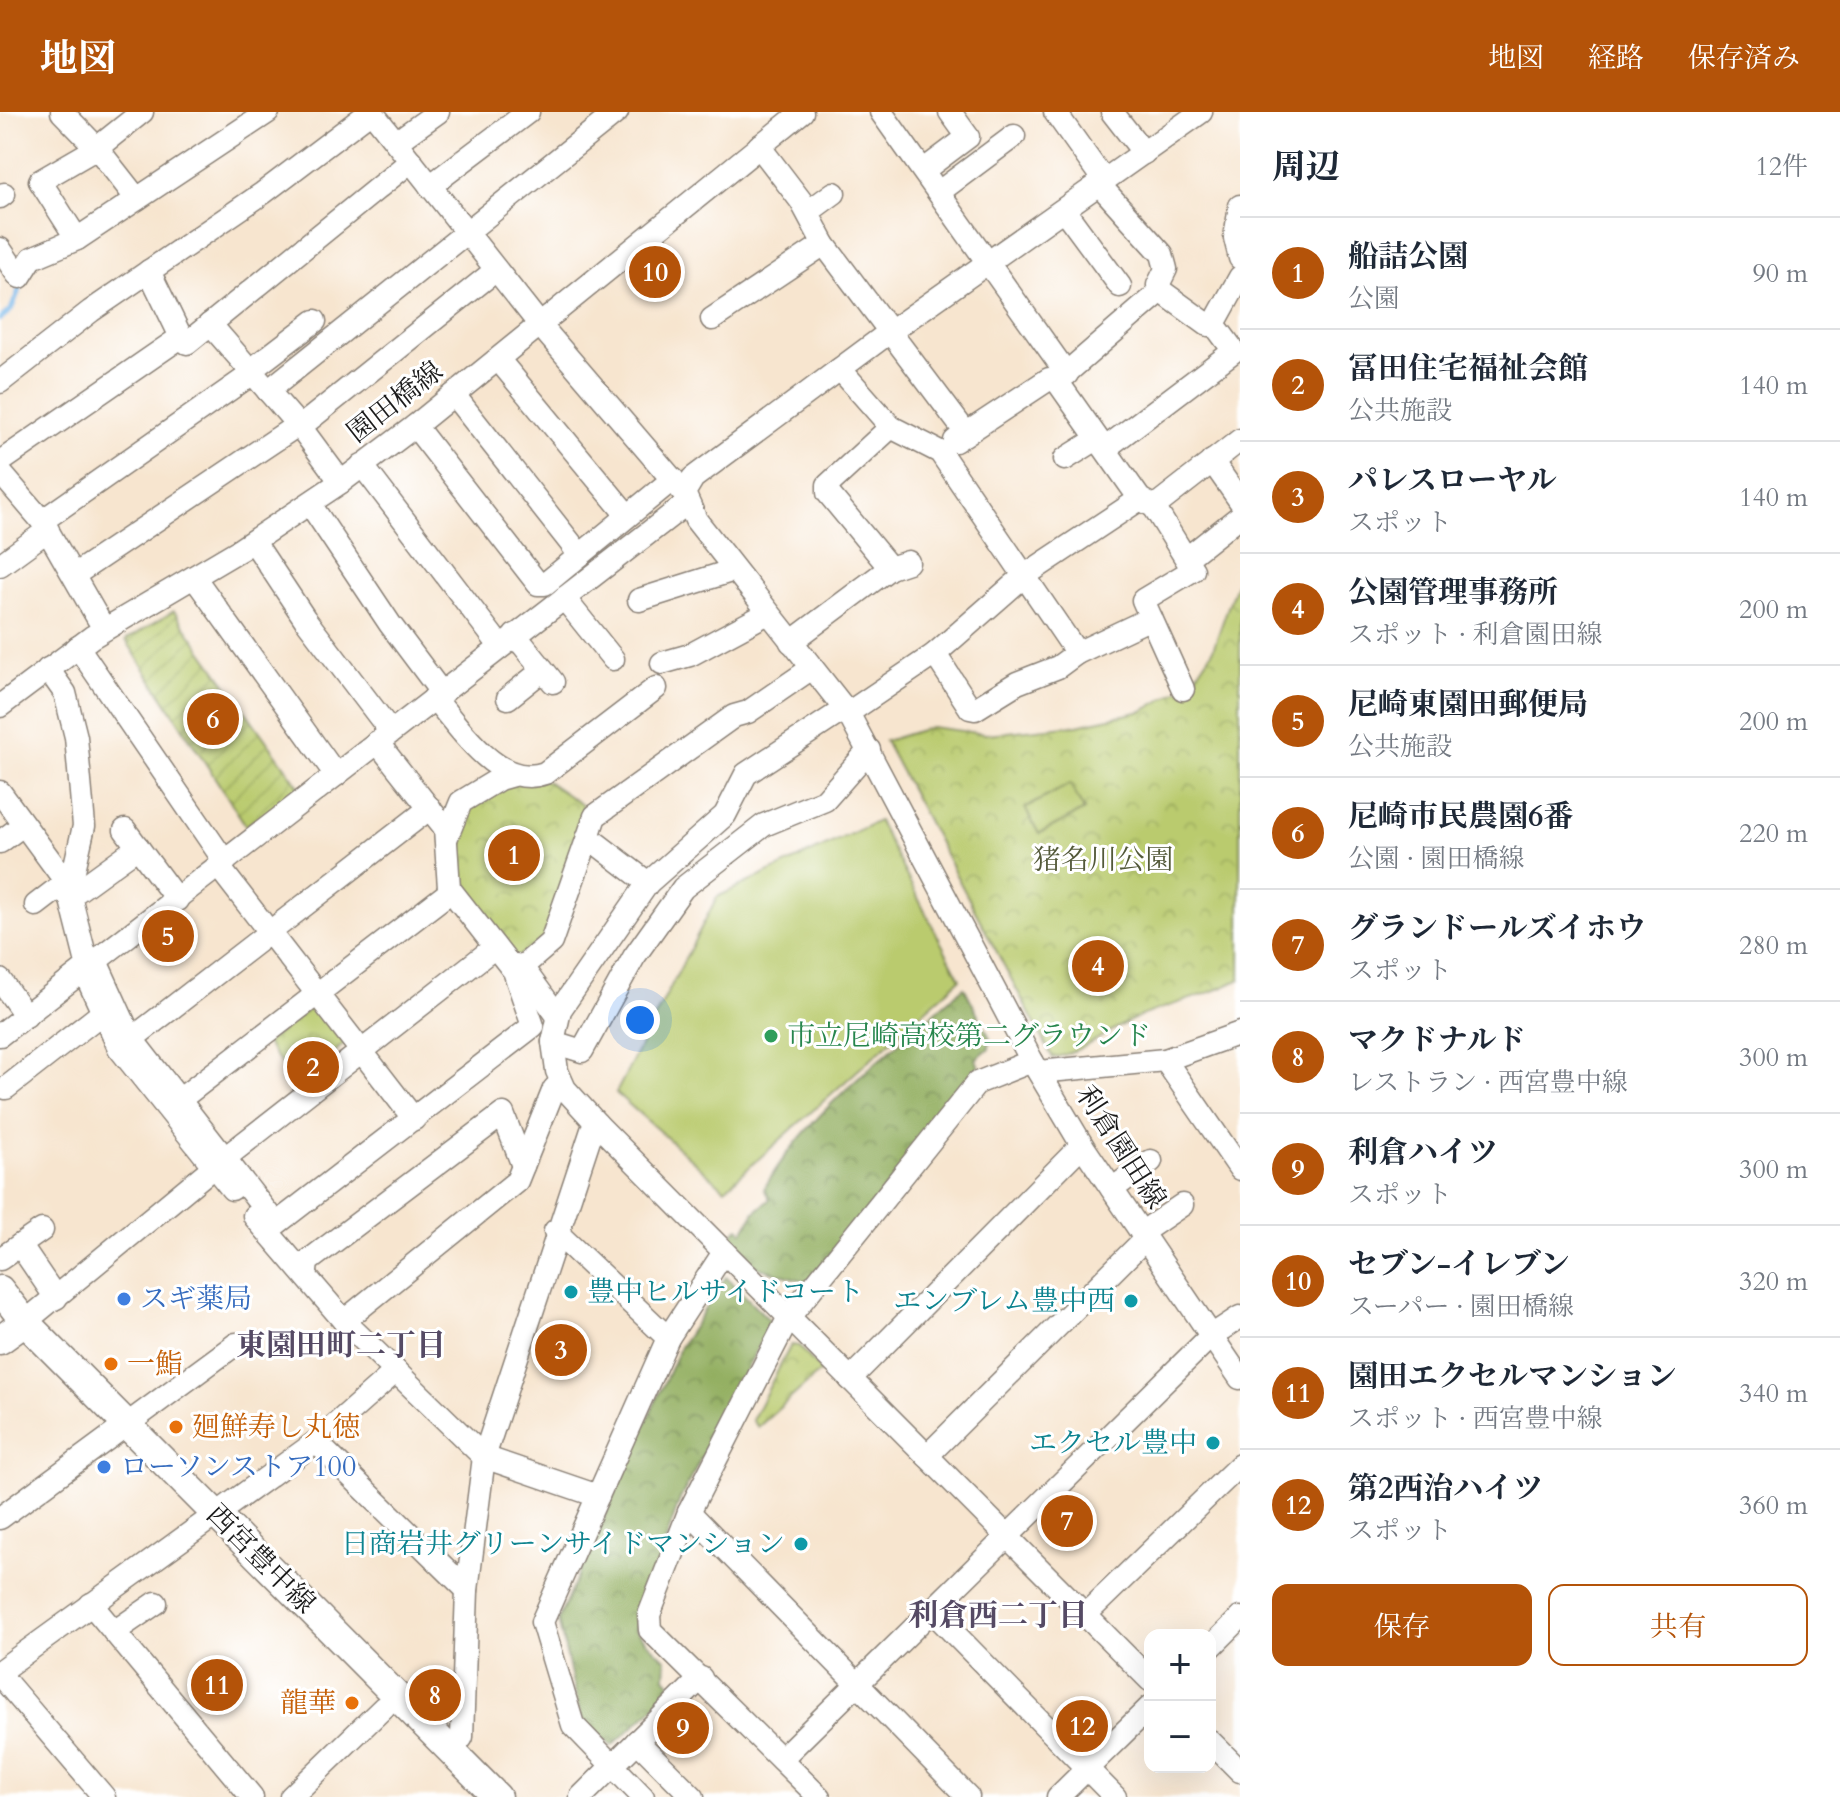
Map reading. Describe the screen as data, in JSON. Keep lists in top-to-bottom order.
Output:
{
  "streets": {
    "main road": ["西宮豊中線"],
    "street": ["園田橋線", "利倉園田線"]
  },
  "crossings": [
    ["園田橋線", "利倉園田線"]
  ],
  "districts": ["東園田町二丁目", "利倉西二丁目"],
  "parks": ["猪名川公園"],
  "places": [
    "市立尼崎高校第二グラウンド",
    "豊中ヒルサイドコート",
    "スギ薬局",
    "エンブレム豊中西",
    "一鮨",
    "廻鮮寿し丸徳",
    "エクセル豊中",
    "ローソンストア100",
    "日商岩井グリーンサイドマンション",
    "龍華"
  ],
  "page": {
    "header": "地図",
    "nav": ["地図", "経路", "保存済み"],
    "heading": ["周辺", "12件"],
    "list": [
      {
        "mark": "1",
        "name": "船詰公園",
        "note": "公園",
        "value": "90 m"
      },
      {
        "mark": "2",
        "name": "冨田住宅福祉会館",
        "note": "公共施設",
        "value": "140 m"
      },
      {
        "mark": "3",
        "name": "パレスローヤル",
        "note": "スポット",
        "value": "140 m"
      },
      {
        "mark": "4",
        "name": "公園管理事務所",
        "note": "スポット · 利倉園田線",
        "value": "200 m"
      },
      {
        "mark": "5",
        "name": "尼崎東園田郵便局",
        "note": "公共施設",
        "value": "200 m"
      },
      {
        "mark": "6",
        "name": "尼崎市民農園6番",
        "note": "公園 · 園田橋線",
        "value": "220 m"
      },
      {
        "mark": "7",
        "name": "グランドールズイホウ",
        "note": "スポット",
        "value": "280 m"
      },
      {
        "mark": "8",
        "name": "マクドナルド",
        "note": "レストラン · 西宮豊中線",
        "value": "300 m"
      },
      {
        "mark": "9",
        "name": "利倉ハイツ",
        "note": "スポット",
        "value": "300 m"
      },
      {
        "mark": "10",
        "name": "セブン-イレブン",
        "note": "スーパー · 園田橋線",
        "value": "320 m"
      },
      {
        "mark": "11",
        "name": "園田エクセルマンション",
        "note": "スポット · 西宮豊中線",
        "value": "340 m"
      },
      {
        "mark": "12",
        "name": "第2西治ハイツ",
        "note": "スポット",
        "value": "360 m"
      }
    ],
    "pins": [
      "10",
      "6",
      "1",
      "5",
      "4",
      "2",
      "3",
      "7",
      "11",
      "8",
      "12",
      "9"
    ],
    "buttons": ["保存", "共有"],
    "map_buttons": ["+", "−"]
  }
}
